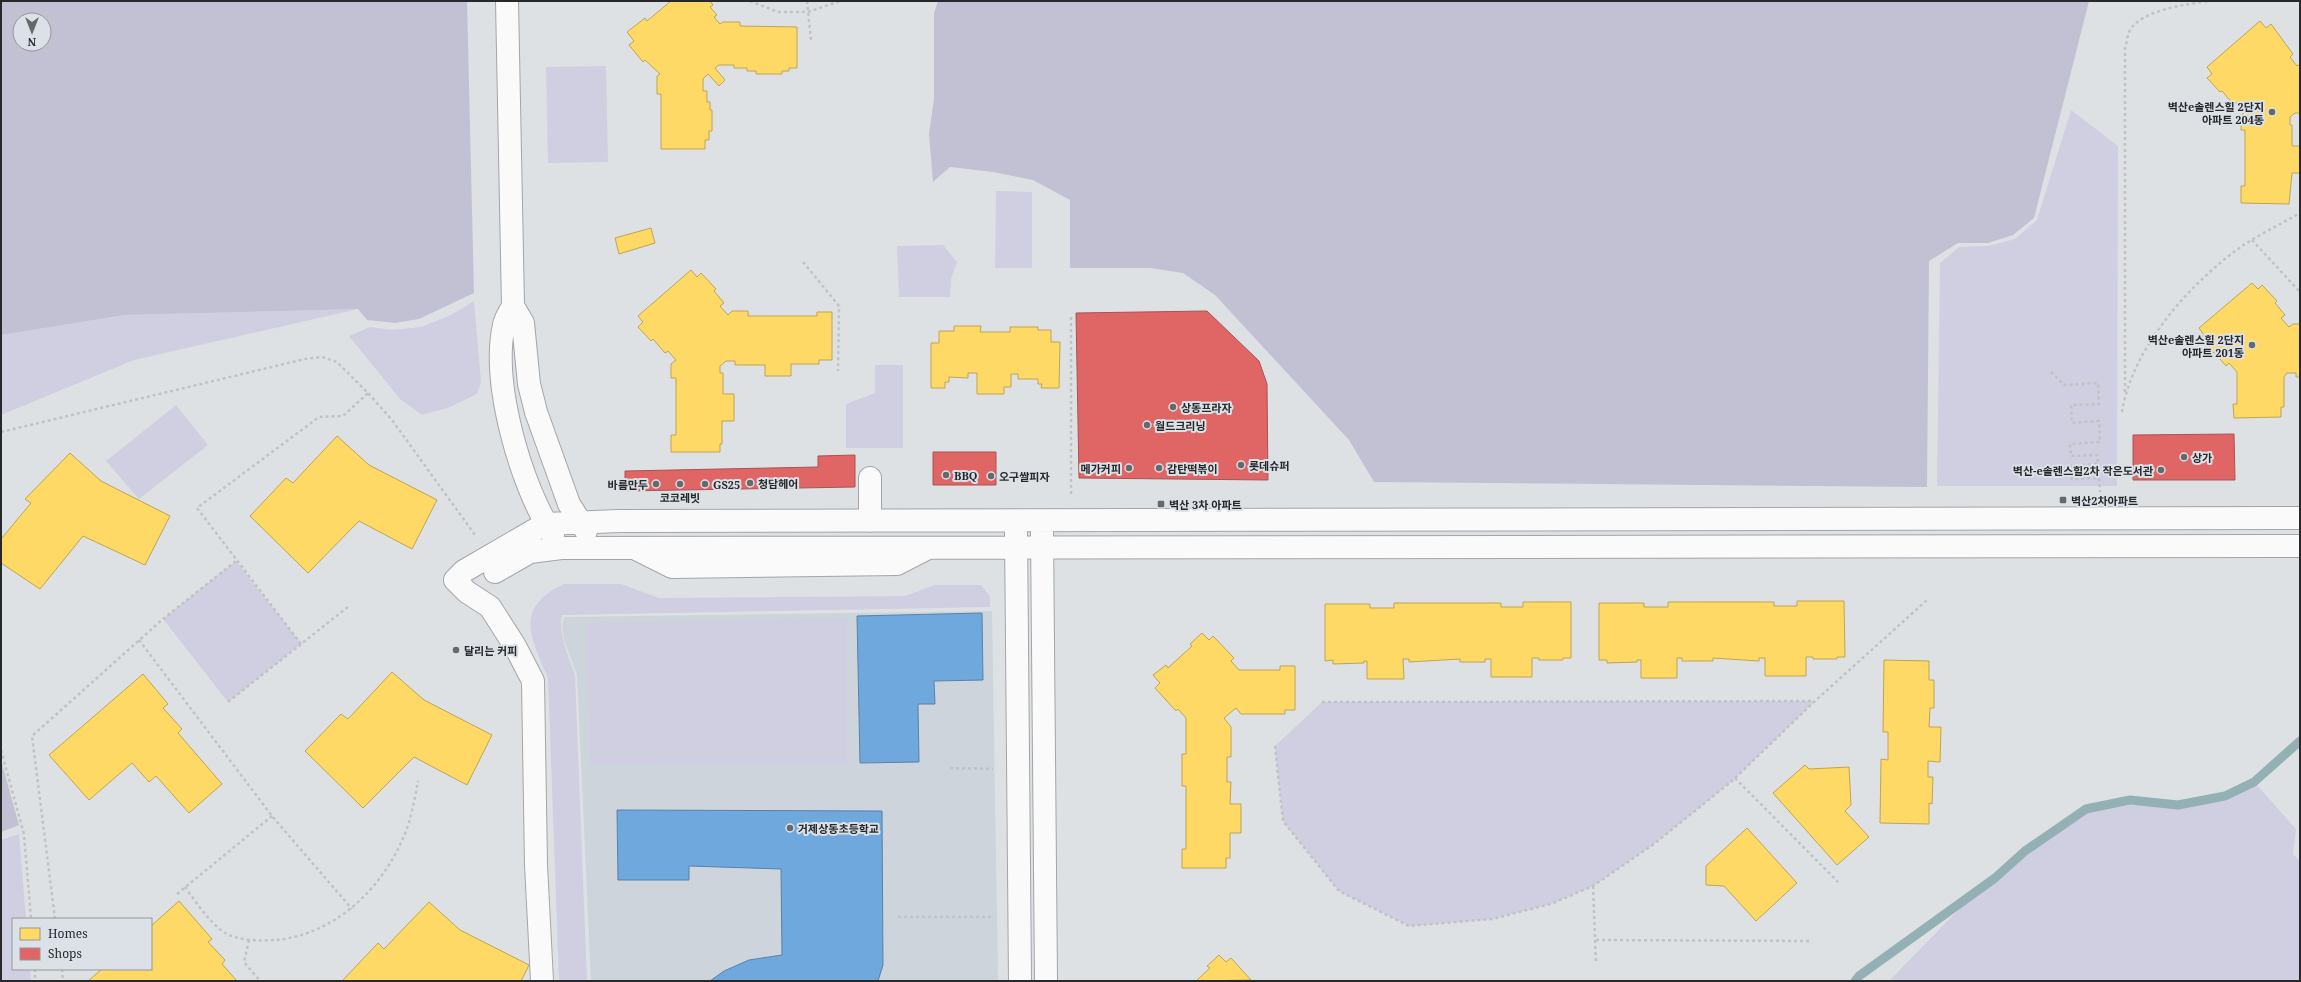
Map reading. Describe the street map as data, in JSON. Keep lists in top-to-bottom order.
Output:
{
  "places": {
    "other": [
      "벽산e솔렌스힐 2단지 아파트 204동",
      "벽산e솔렌스힐 2단지 아파트 201동",
      "상동프라자",
      "월드크리닝",
      "상가",
      "롯데슈퍼",
      "메가커피",
      "감탄떡볶이",
      "벽산-e솔렌스힐2차 작은도서관",
      "BBQ",
      "오구쌀피자",
      "청담헤어",
      "바름만두",
      "코코레빗",
      "GS25",
      "달리는 커피",
      "거제상동초등학교"
    ],
    "transit": ["벽산2차아파트", "벽산 3차 아파트"]
  },
  "legend": ["Homes", "Shops"],
  "north": "bottom"
}
